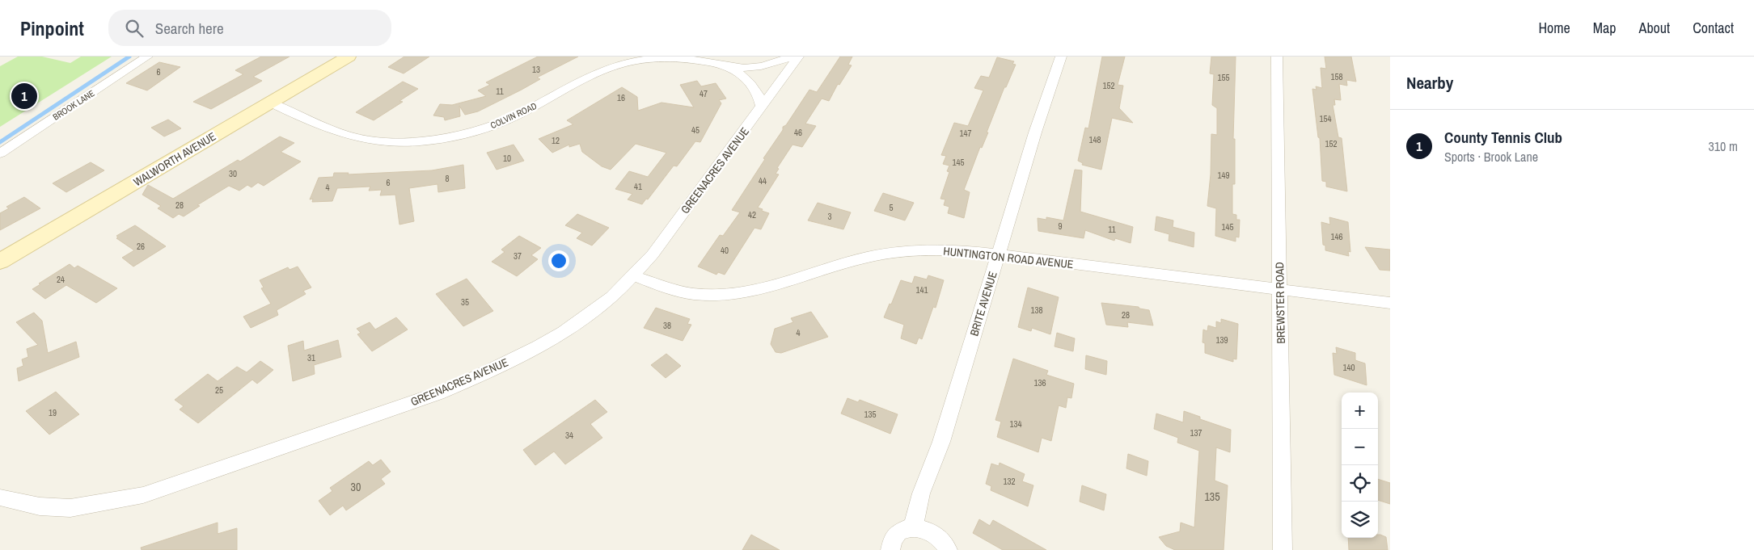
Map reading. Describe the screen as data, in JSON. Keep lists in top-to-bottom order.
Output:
{
  "streets": {
    "street": [
      "BROOK LANE",
      "COLVIN ROAD",
      "WALWORTH AVENUE",
      "GREENACRES AVENUE",
      "HUNTINGTON ROAD AVENUE",
      "BREWSTER ROAD",
      "BRITE AVENUE"
    ]
  },
  "crossings": [
    ["COLVIN ROAD", "WALWORTH AVENUE"],
    ["COLVIN ROAD", "GREENACRES AVENUE"],
    ["GREENACRES AVENUE", "HUNTINGTON ROAD AVENUE"],
    ["HUNTINGTON ROAD AVENUE", "BREWSTER ROAD"],
    ["HUNTINGTON ROAD AVENUE", "BRITE AVENUE"]
  ],
  "house_numbers": [
    "13",
    "6",
    "158",
    "155",
    "152",
    "11",
    "47",
    "16",
    "154",
    "45",
    "46",
    "147",
    "148",
    "12",
    "152",
    "10",
    "145",
    "30",
    "149",
    "8",
    "44",
    "6",
    "41",
    "4",
    "28",
    "5",
    "42",
    "3",
    "9",
    "145",
    "11",
    "146",
    "26",
    "40",
    "37",
    "24",
    "141",
    "35",
    "138",
    "28",
    "38",
    "4",
    "139",
    "31",
    "140",
    "136",
    "25",
    "19",
    "135",
    "134",
    "137",
    "34",
    "132",
    "30",
    "135"
  ],
  "page": {
    "header": "Pinpoint",
    "search": "Search here",
    "nav": [
      "Home",
      "Map",
      "About",
      "Contact"
    ],
    "heading": "Nearby",
    "pins": "1",
    "list": [
      {
        "mark": "1",
        "name": "County Tennis Club",
        "note": "Sports · Brook Lane",
        "value": "310 m"
      }
    ],
    "map_buttons": ["+", "−"]
  }
}
